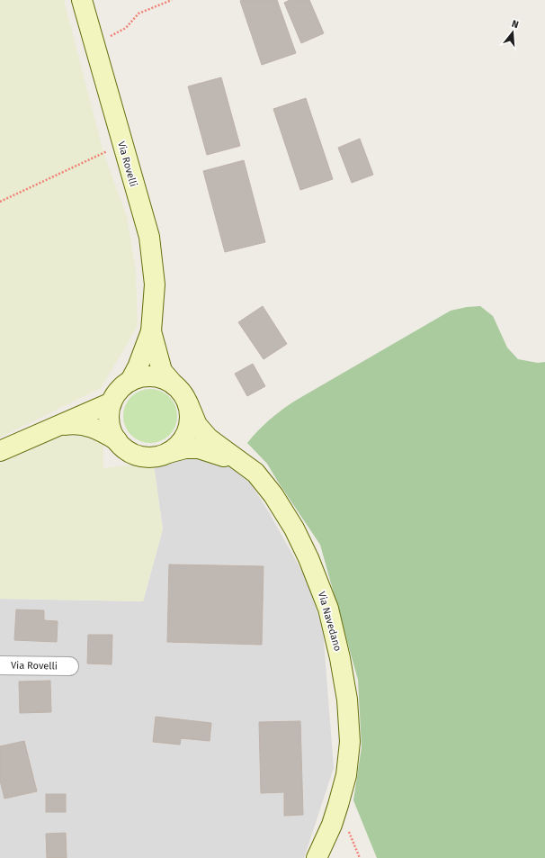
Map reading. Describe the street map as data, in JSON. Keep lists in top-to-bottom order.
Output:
{
  "streets": {
    "street": ["Via Rovelli", "Via Navedano"]
  },
  "crossings": [
    ["Via Rovelli", "Via Navedano"]
  ],
  "north": "top"
}
